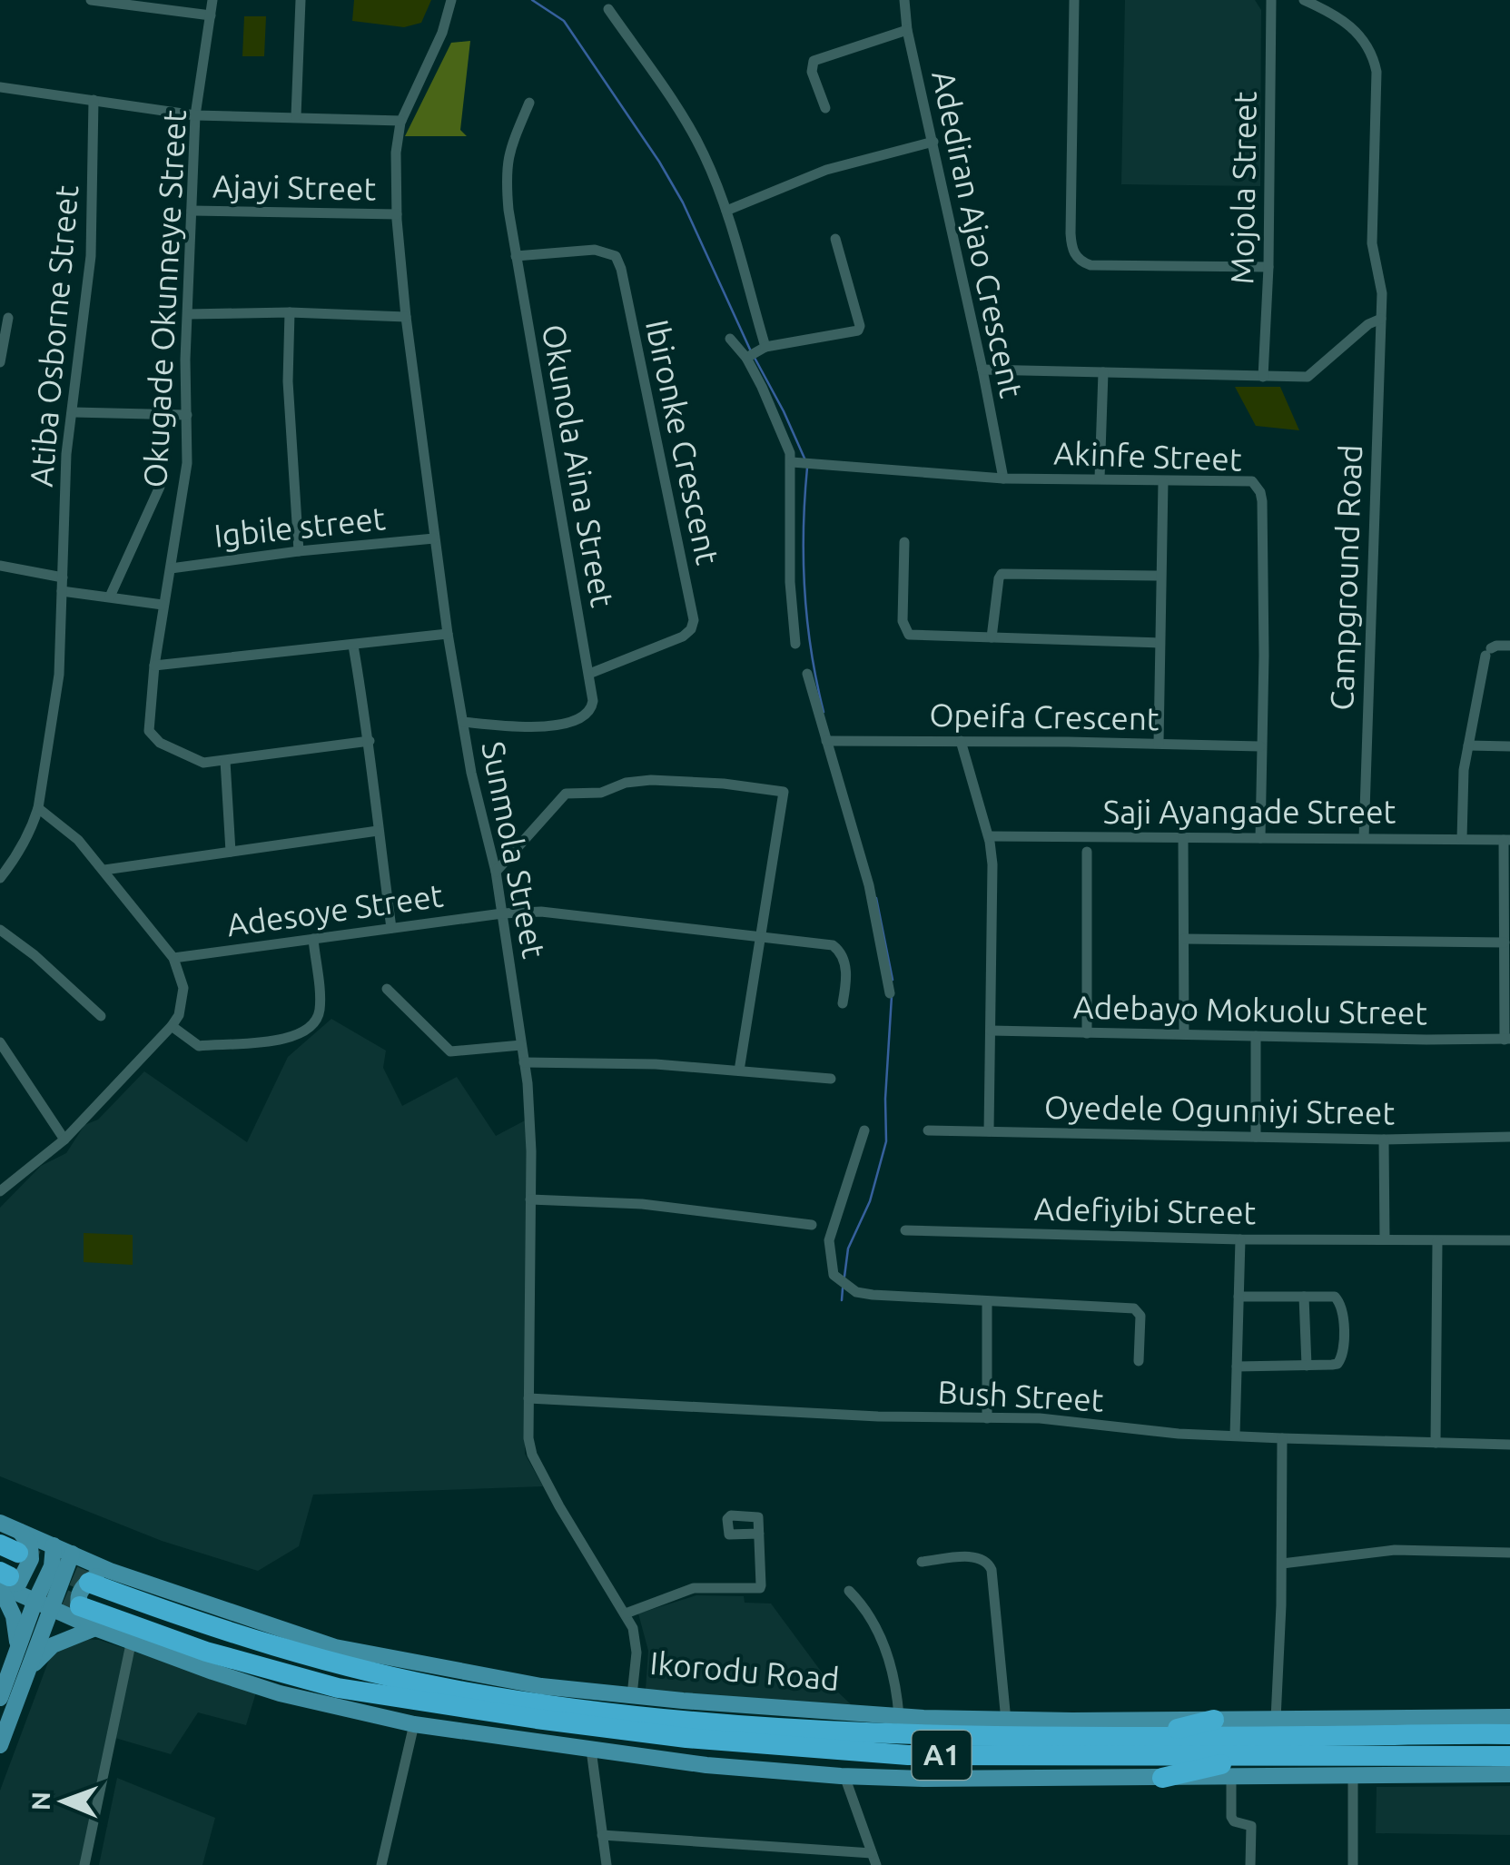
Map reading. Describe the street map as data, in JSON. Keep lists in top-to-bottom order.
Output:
{
  "streets": {
    "highway": ["Ikorodu Road", "A1"],
    "street": [
      "Ajayi Street",
      "Mojola Street",
      "Adediran Ajao Crescent",
      "Okugade Okunneye Street",
      "Atiba Osborne Street",
      "Ibironke Crescent",
      "Akinfe Street",
      "Okunola Aina Street",
      "Igbile street",
      "Campground Road",
      "Opeifa Crescent",
      "Saji Ayangade Street",
      "Sunmola Street",
      "Adesoye Street",
      "Adebayo Mokuolu Street",
      "Oyedele Ogunniyi Street",
      "Adefiyibi Street",
      "Bush Street"
    ]
  },
  "crossings": [
    ["Ajayi Street", "Okugade Okunneye Street"],
    ["Ajayi Street", "Sunmola Street"],
    ["Adediran Ajao Crescent", "Akinfe Street"],
    ["Okugade Okunneye Street", "Igbile street"],
    ["Ibironke Crescent", "Okunola Aina Street"],
    ["Akinfe Street", "Opeifa Crescent"],
    ["Akinfe Street", "Saji Ayangade Street"],
    ["Okunola Aina Street", "Sunmola Street"],
    ["Igbile street", "Sunmola Street"],
    ["Campground Road", "Saji Ayangade Street"],
    ["Sunmola Street", "Adesoye Street"],
    ["Sunmola Street", "Bush Street"],
    ["Sunmola Street", "Ikorodu Road"]
  ],
  "north": "left"
}
